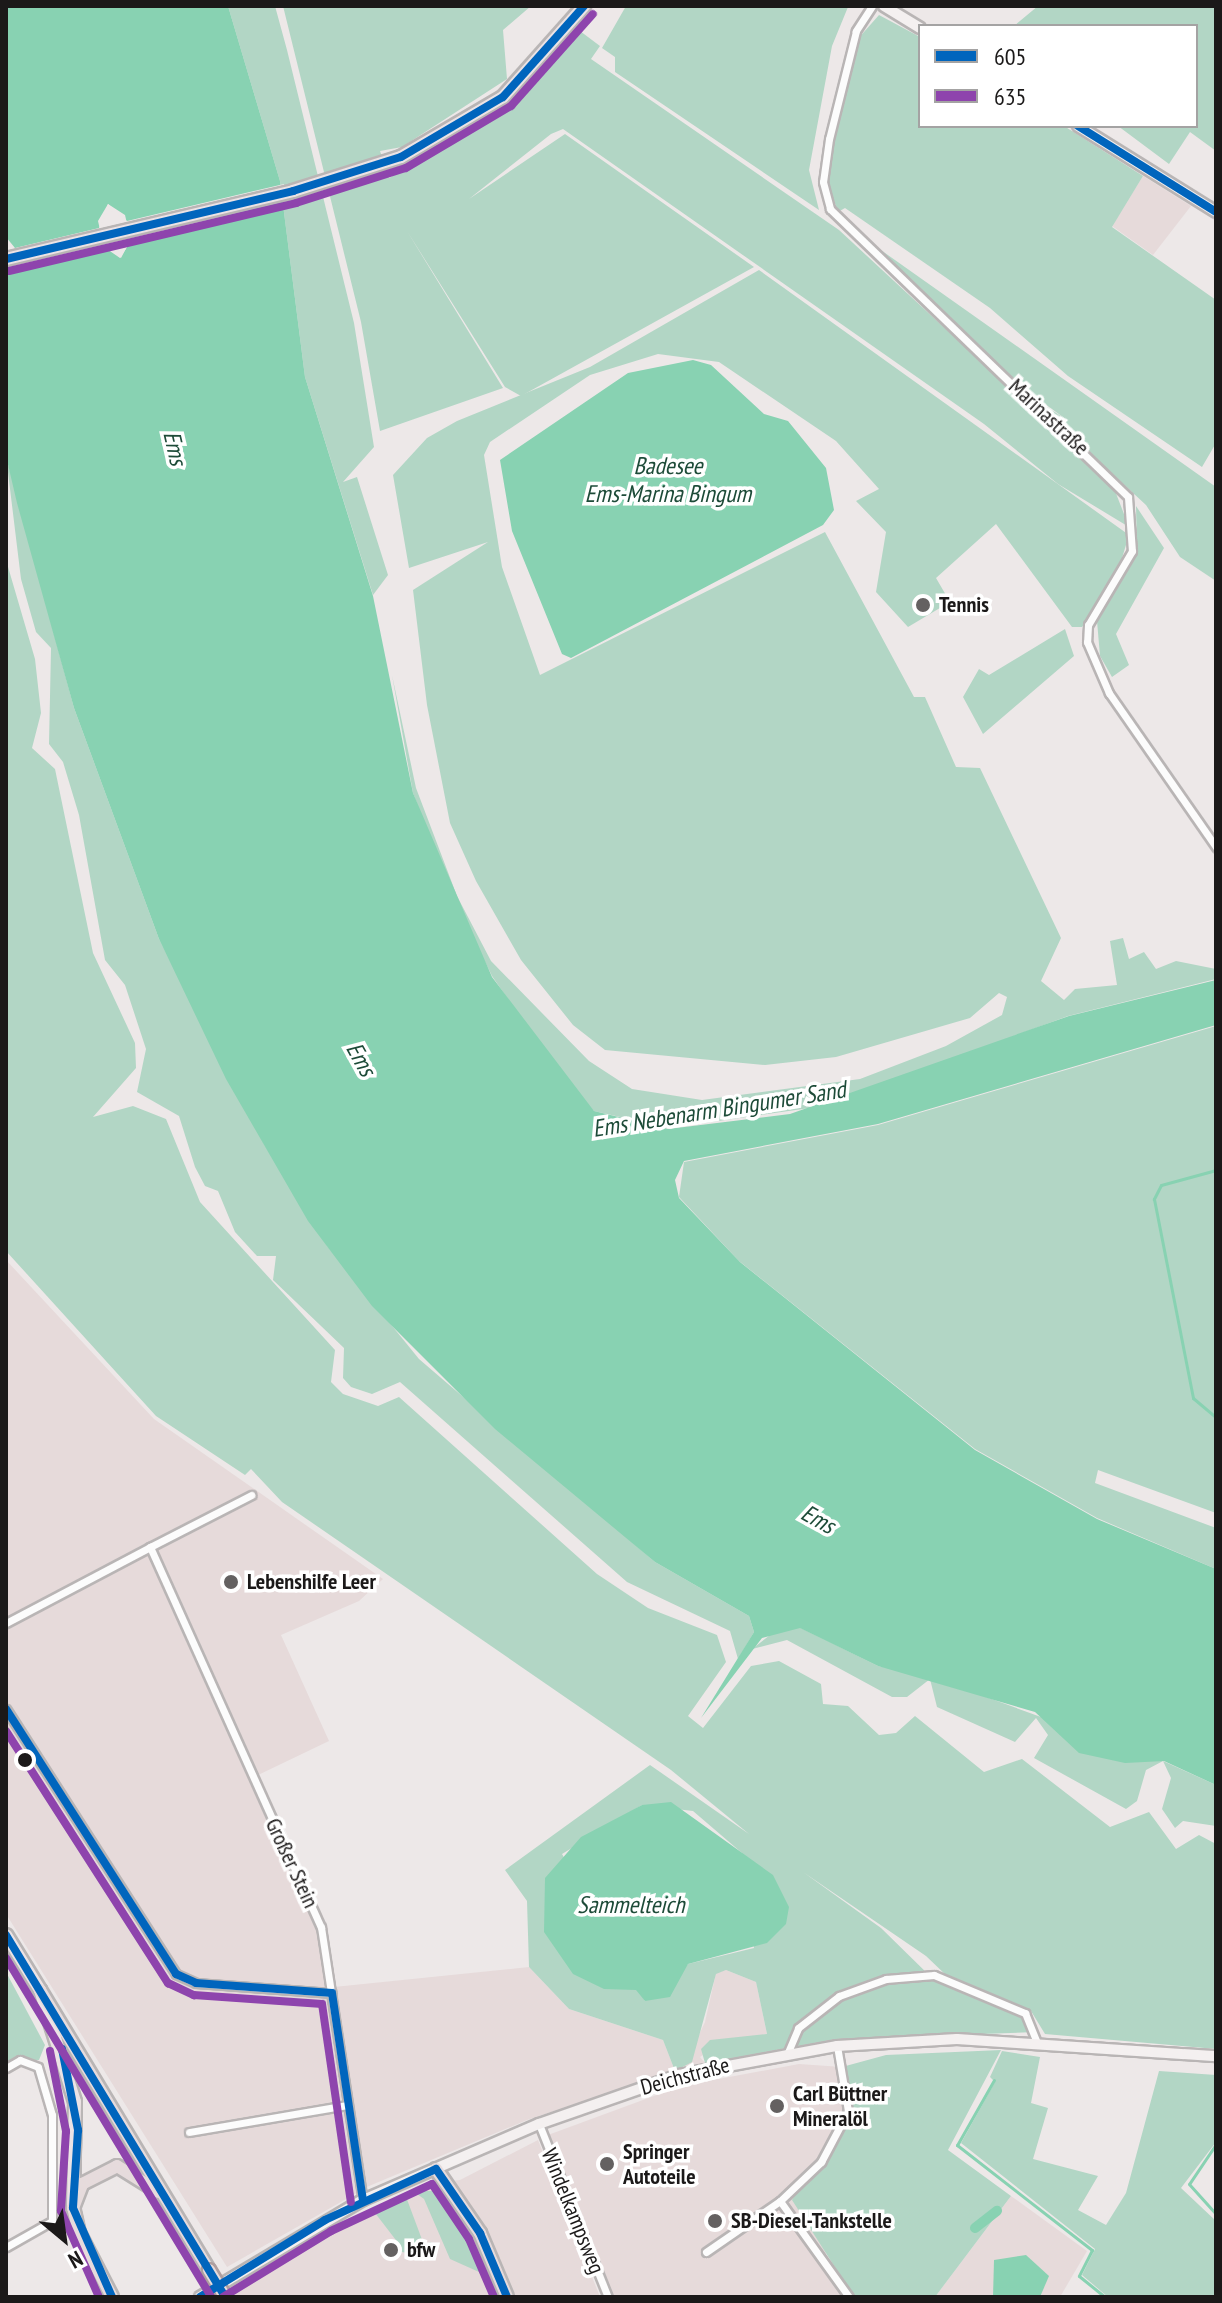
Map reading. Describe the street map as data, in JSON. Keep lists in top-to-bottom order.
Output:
{
  "streets": {
    "main road": ["Deichstraße"],
    "street": ["Marinastraße", "Großer Stein", "Windelkampsweg"]
  },
  "crossings": [
    ["Großer Stein", "Deichstraße"],
    ["Deichstraße", "Windelkampsweg"]
  ],
  "water": [
    "Ems",
    "Badesee Ems-Marina Bingum",
    "Ems Nebenarm Bingumer Sand",
    "Sammelteich"
  ],
  "places": [
    "Tennis",
    "Lebenshilfe Leer",
    "Carl Büttner Mineralöl",
    "Springer Autoteile",
    "SB-Diesel-Tankstelle",
    "bfw"
  ],
  "lines": ["transit line 605", "transit line 635"],
  "legend": ["605", "635"],
  "north": "bottom right"
}
